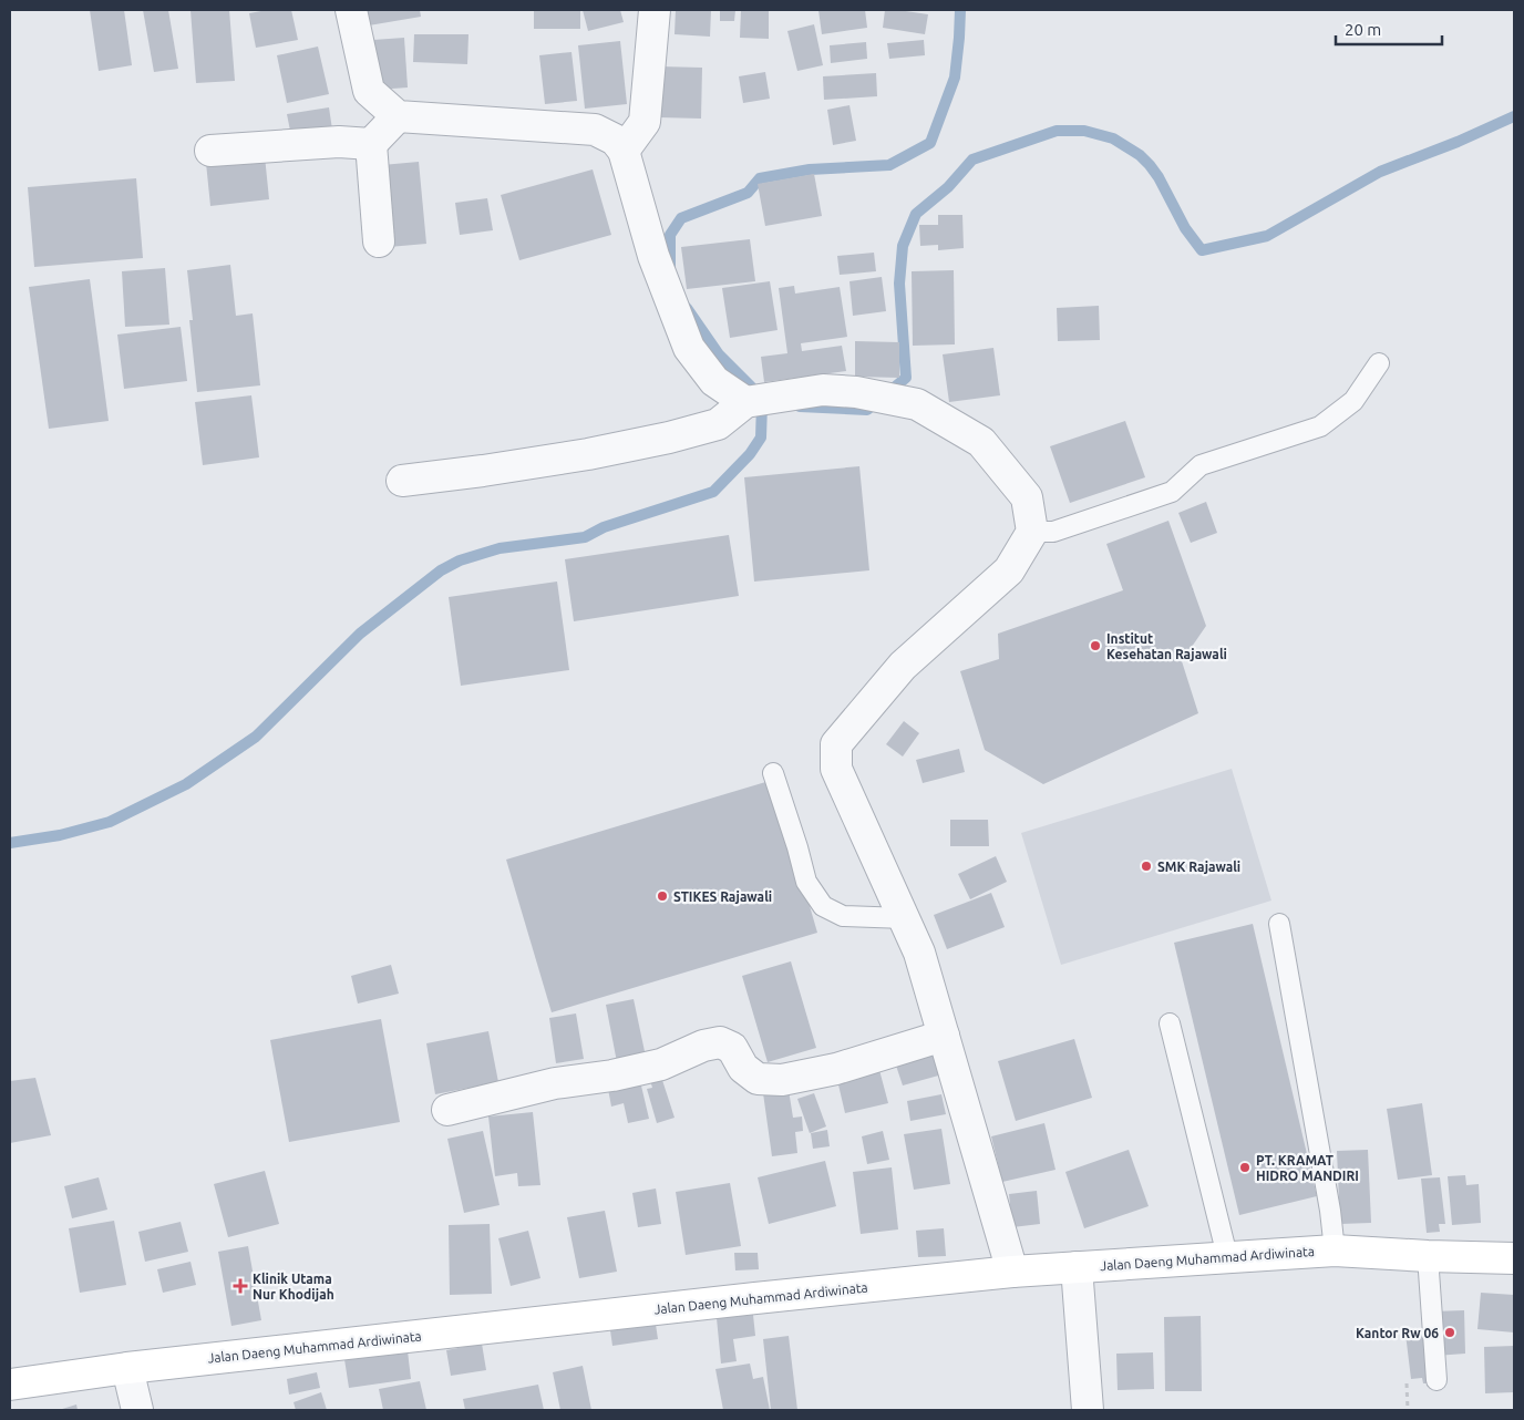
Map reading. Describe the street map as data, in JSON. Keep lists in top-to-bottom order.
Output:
{
  "streets": {
    "main road": ["Jalan Daeng Muhammad Ardiwinata"]
  },
  "places": {
    "other": [
      "Institut Kesehatan Rajawali",
      "SMK Rajawali",
      "STIKES Rajawali",
      "PT. KRAMAT HIDRO MANDIRI",
      "Kantor Rw 06"
    ],
    "health": ["Klinik Utama Nur Khodijah"]
  },
  "scale_bar": "20 m"
}
